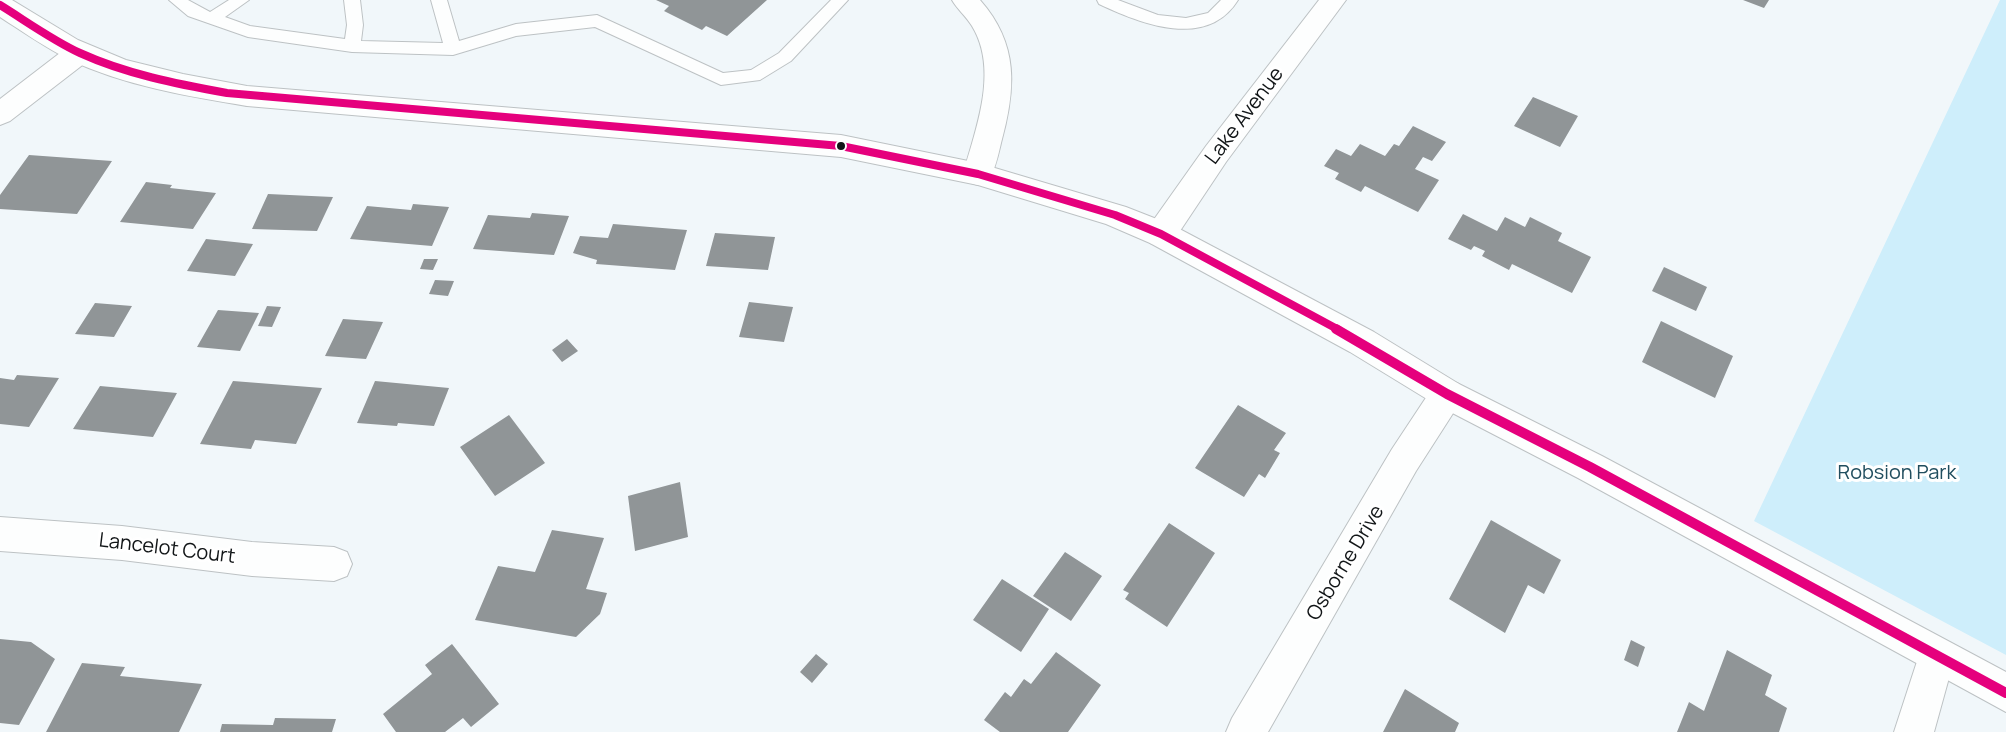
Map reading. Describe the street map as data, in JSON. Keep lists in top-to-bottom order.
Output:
{
  "streets": {
    "main road": ["Lake Avenue", "Lancelot Court", "Osborne Drive"]
  },
  "parks": ["Robsion Park"]
}
